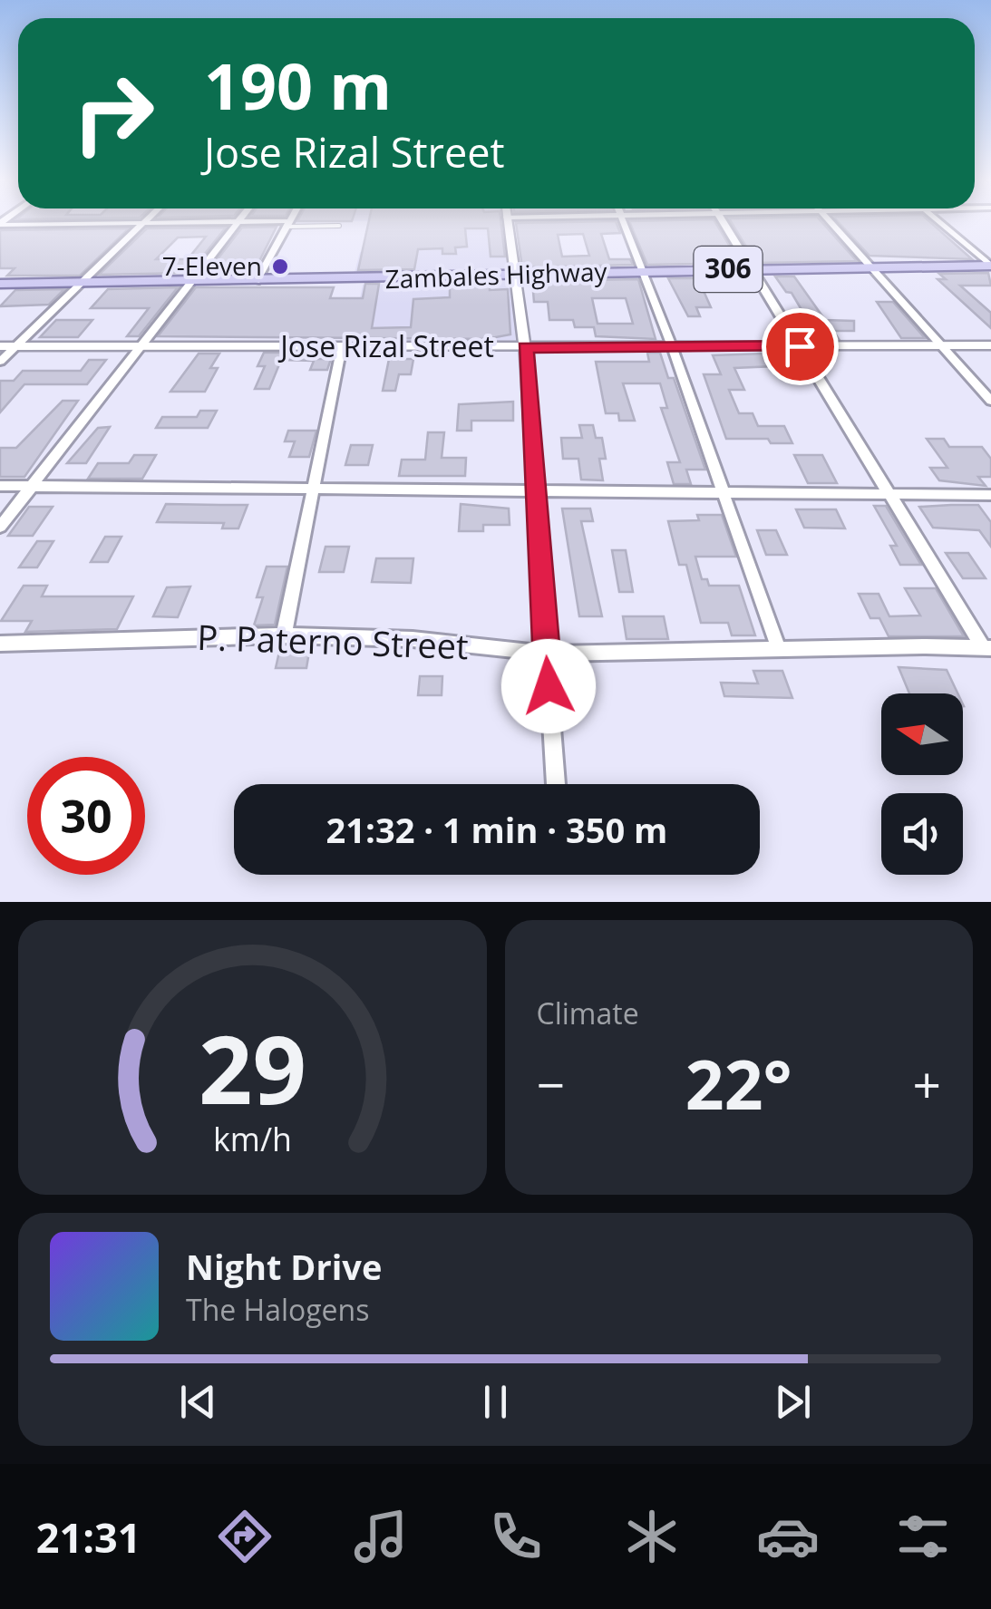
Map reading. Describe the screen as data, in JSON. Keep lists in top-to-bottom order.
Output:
{
  "streets": {
    "main road": ["306", "Zambales Highway"],
    "street": ["Jose Rizal Street", "P. Paterno Street"]
  },
  "places": ["7-Eleven"],
  "north": "left",
  "page": {
    "turn": ["190 m", "Jose Rizal Street"],
    "limit": "30",
    "trip": "21:32 · 1 min · 350 m",
    "tile": "Climate",
    "heat": ["−", "22°", "+"],
    "song": ["Night Drive", "The Halogens"],
    "tabs": "21:31",
    "gauge": ["29", "km/h"]
  }
}
